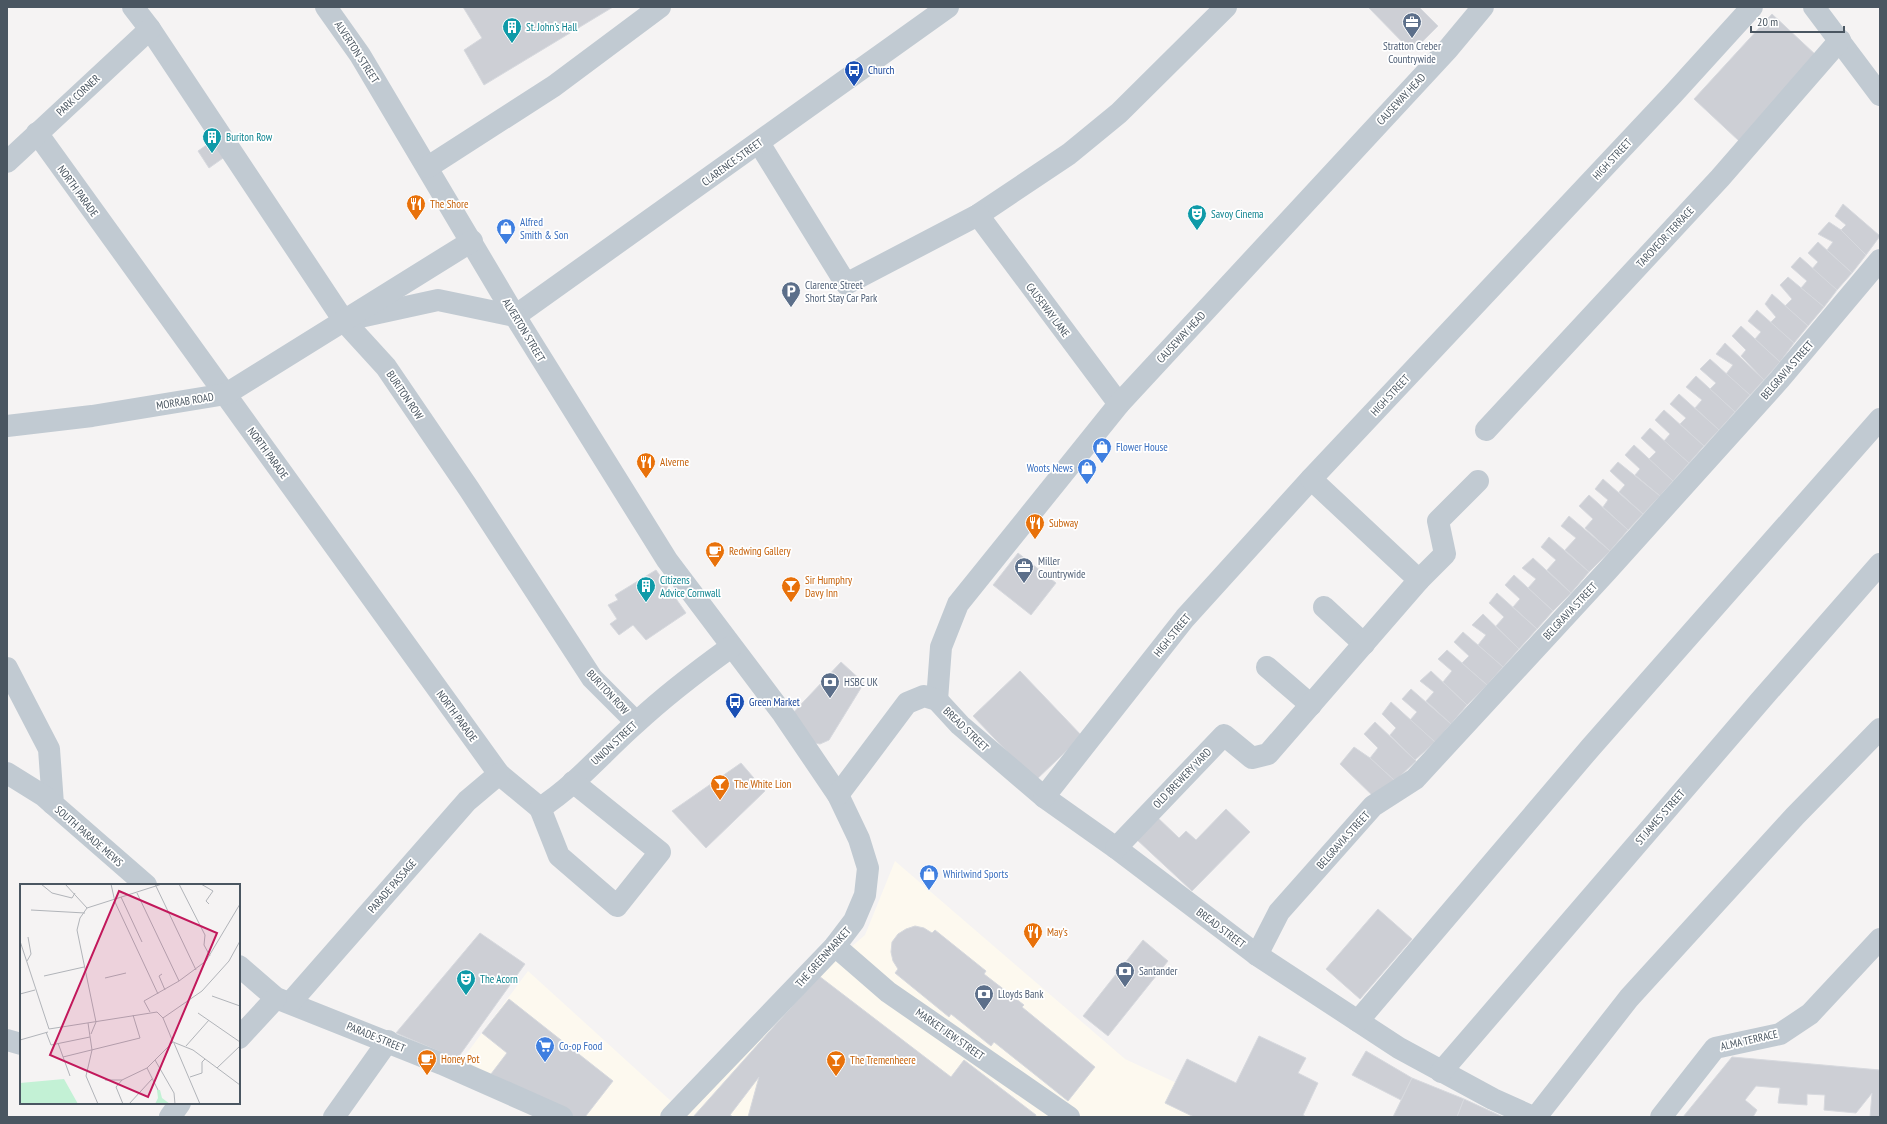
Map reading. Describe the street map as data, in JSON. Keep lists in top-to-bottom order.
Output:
{
  "streets": {
    "street": [
      "ALVERTON STREET",
      "PARK CORNER",
      "CAUSEWAY HEAD",
      "HIGH STREET",
      "CLARENCE STREET",
      "NORTH PARADE",
      "TAROVEOR TERRACE",
      "CAUSEWAY LANE",
      "BELGRAVIA STREET",
      "BURITON ROW",
      "MORRAB ROAD",
      "BREAD STREET",
      "UNION STREET",
      "OLD BREWERY YARD",
      "ST JAMES' STREET",
      "SOUTH PARADE MEWS",
      "PARADE PASSAGE",
      "THE GREENMARKET",
      "MARKET JEW STREET",
      "PARADE STREET",
      "ALMA TERRACE"
    ]
  },
  "crossings": [
    ["ALVERTON STREET", "CLARENCE STREET"],
    ["ALVERTON STREET", "MORRAB ROAD"],
    ["ALVERTON STREET", "UNION STREET"],
    ["ALVERTON STREET", "THE GREENMARKET"],
    ["PARK CORNER", "NORTH PARADE"],
    ["PARK CORNER", "BURITON ROW"],
    ["CAUSEWAY HEAD", "CAUSEWAY LANE"],
    ["CAUSEWAY HEAD", "BREAD STREET"],
    ["HIGH STREET", "BREAD STREET"],
    ["CLARENCE STREET", "MORRAB ROAD"],
    ["NORTH PARADE", "MORRAB ROAD"],
    ["NORTH PARADE", "PARADE PASSAGE"],
    ["BELGRAVIA STREET", "BREAD STREET"],
    ["BURITON ROW", "MORRAB ROAD"],
    ["BURITON ROW", "UNION STREET"],
    ["BREAD STREET", "OLD BREWERY YARD"],
    ["BREAD STREET", "ST JAMES' STREET"],
    ["UNION STREET", "THE GREENMARKET"],
    ["PARADE PASSAGE", "PARADE STREET"],
    ["THE GREENMARKET", "MARKET JEW STREET"]
  ],
  "places": {
    "office": ["Stratton Creber Countrywide", "Miller Countrywide"],
    "building": ["St. John's Hall", "Buriton Row", "Citizens Advice Cornwall"],
    "bus stop": ["Church", "Green Market"],
    "restaurant": [
      "The Shore",
      "Alverne",
      "Subway",
      "May's"
    ],
    "theatre": ["Savoy Cinema", "The Acorn"],
    "shop": [
      "Alfred Smith & Son",
      "Flower House",
      "Woots News",
      "Whirlwind Sports"
    ],
    "parking": ["Clarence Street Short Stay Car Park"],
    "cafe": ["Redwing Gallery", "Honey Pot"],
    "bar": ["Sir Humphry Davy Inn", "The White Lion", "The Tremenheere"],
    "bank": ["HSBC UK", "Santander", "Lloyds Bank"],
    "supermarket": ["Co-op Food"]
  },
  "scale_bar": "20 m"
}
